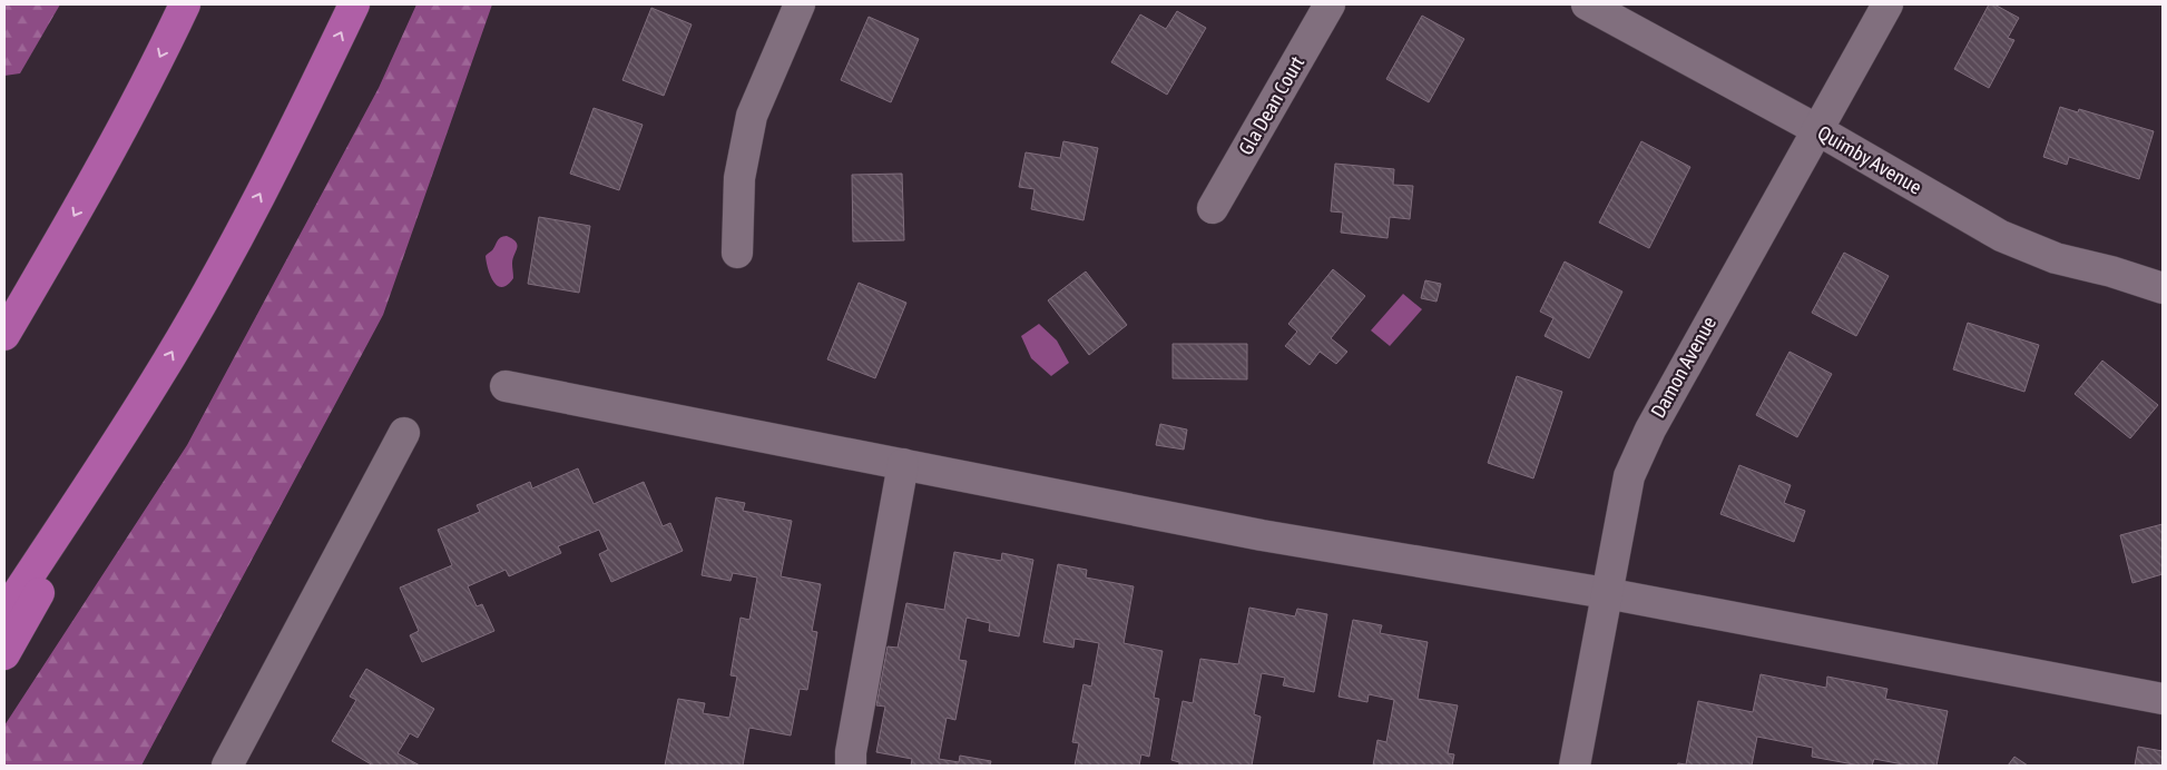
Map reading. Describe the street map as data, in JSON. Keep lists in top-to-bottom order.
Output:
{
  "streets": {
    "street": ["Gla Dean Court", "Quimby Avenue", "Damon Avenue"]
  },
  "crossings": [
    ["Quimby Avenue", "Damon Avenue"]
  ]
}
